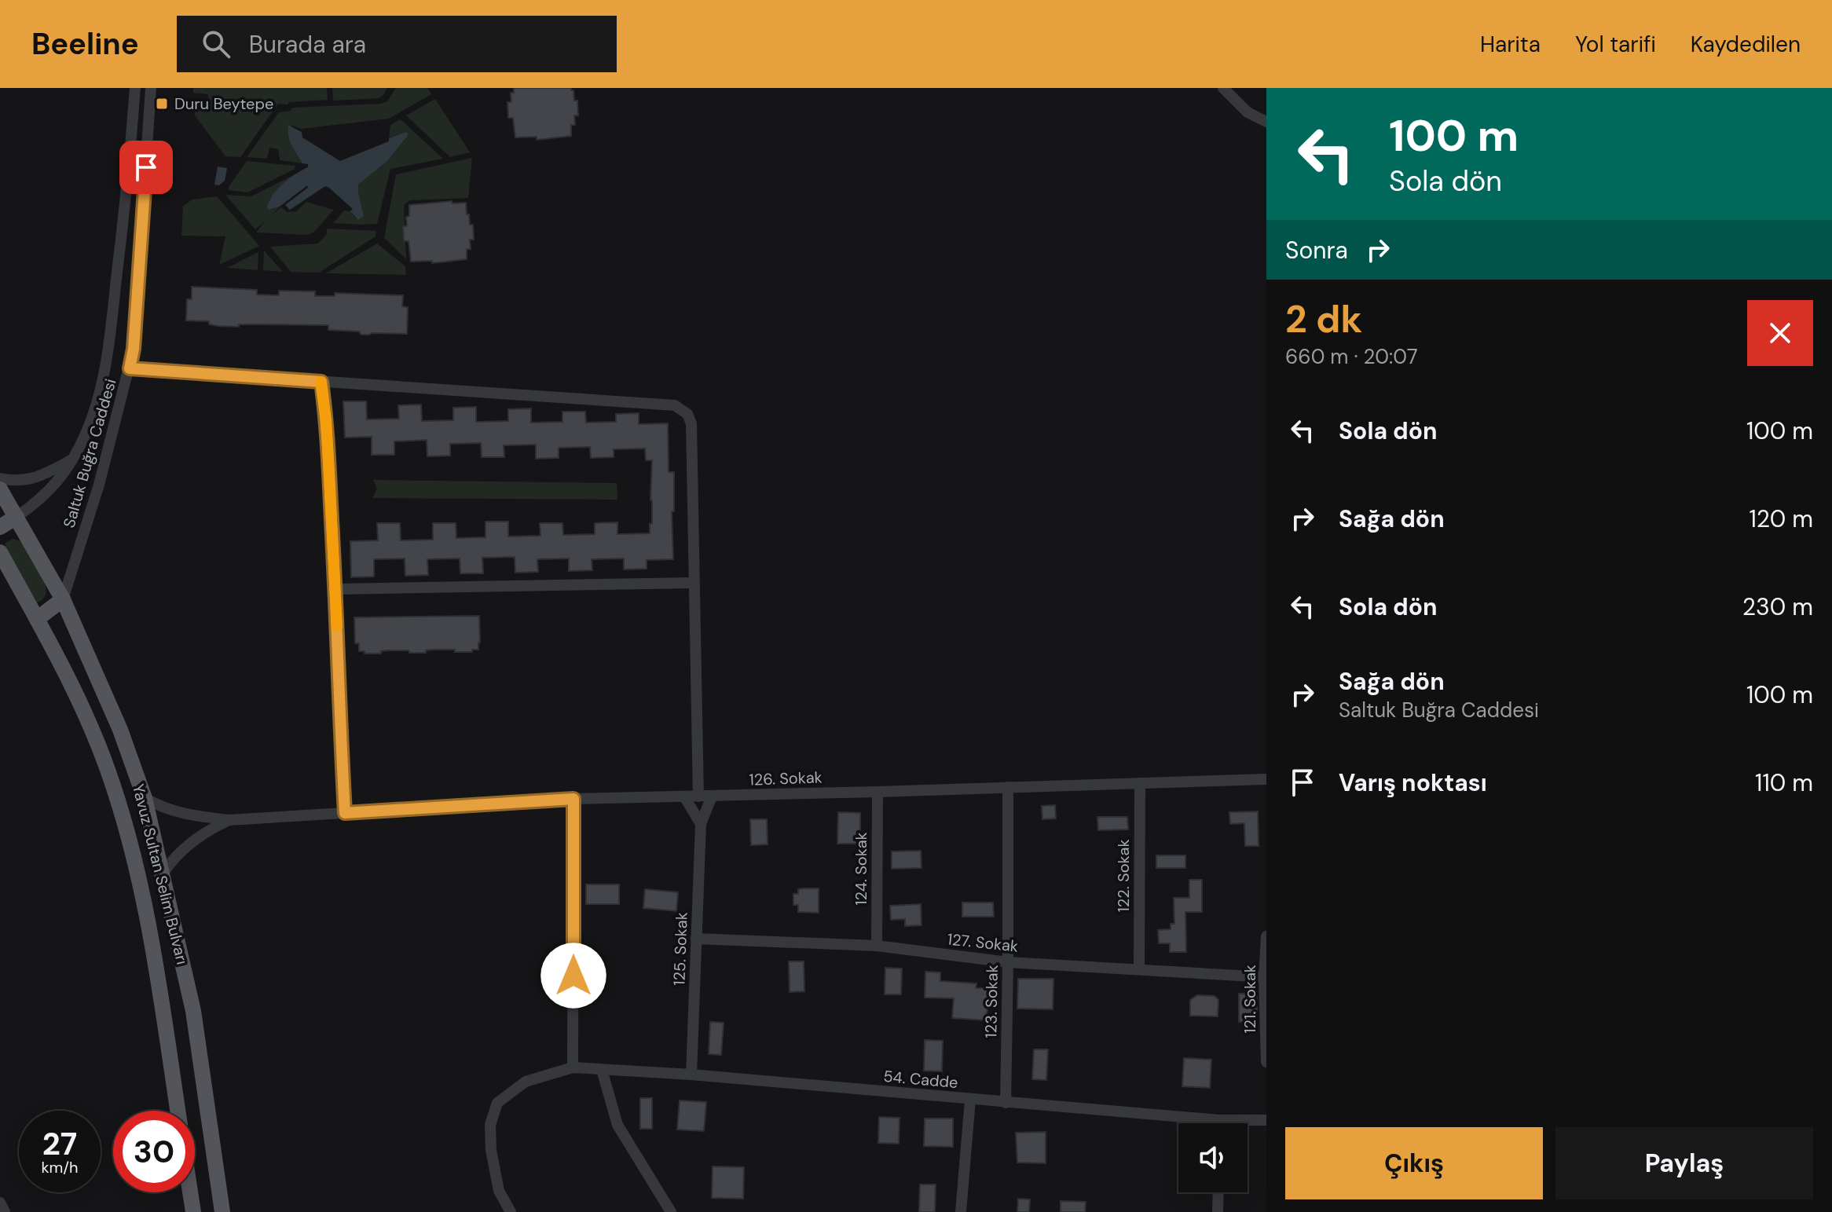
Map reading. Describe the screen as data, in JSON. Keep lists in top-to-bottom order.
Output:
{
  "streets": {
    "main road": ["Yavuz Sultan Selim Bulvarı"],
    "street": [
      "Saltuk Buğra Caddesi",
      "126. Sokak",
      "124. Sokak",
      "122. Sokak",
      "127. Sokak",
      "125. Sokak",
      "121. Sokak",
      "123. Sokak",
      "54. Cadde"
    ]
  },
  "crossings": [
    ["Saltuk Buğra Caddesi", "Yavuz Sultan Selim Bulvarı"],
    ["126. Sokak", "124. Sokak"],
    ["126. Sokak", "122. Sokak"],
    ["126. Sokak", "125. Sokak"],
    ["126. Sokak", "123. Sokak"],
    ["124. Sokak", "127. Sokak"],
    ["122. Sokak", "127. Sokak"],
    ["127. Sokak", "125. Sokak"],
    ["127. Sokak", "121. Sokak"],
    ["127. Sokak", "123. Sokak"],
    ["125. Sokak", "54. Cadde"],
    ["123. Sokak", "54. Cadde"]
  ],
  "places": {
    "transit": ["Duru Beytepe"]
  },
  "page": {
    "header": "Beeline",
    "search": "Burada ara",
    "nav": ["Harita", "Yol tarifi", "Kaydedilen"],
    "turn": ["100 m", "Sola dön"],
    "then": "Sonra",
    "heading": ["2 dk", "660 m · 20:07"],
    "list": [
      {
        "name": "Sola dön",
        "value": "100 m"
      },
      {
        "name": "Sağa dön",
        "value": "120 m"
      },
      {
        "name": "Sola dön",
        "value": "230 m"
      },
      {
        "name": "Sağa dön",
        "note": "Saltuk Buğra Caddesi",
        "value": "100 m"
      },
      {
        "name": "Varış noktası",
        "value": "110 m"
      }
    ],
    "speed": "27 km/h",
    "limit": "30",
    "buttons": ["Çıkış", "Paylaş"]
  }
}
